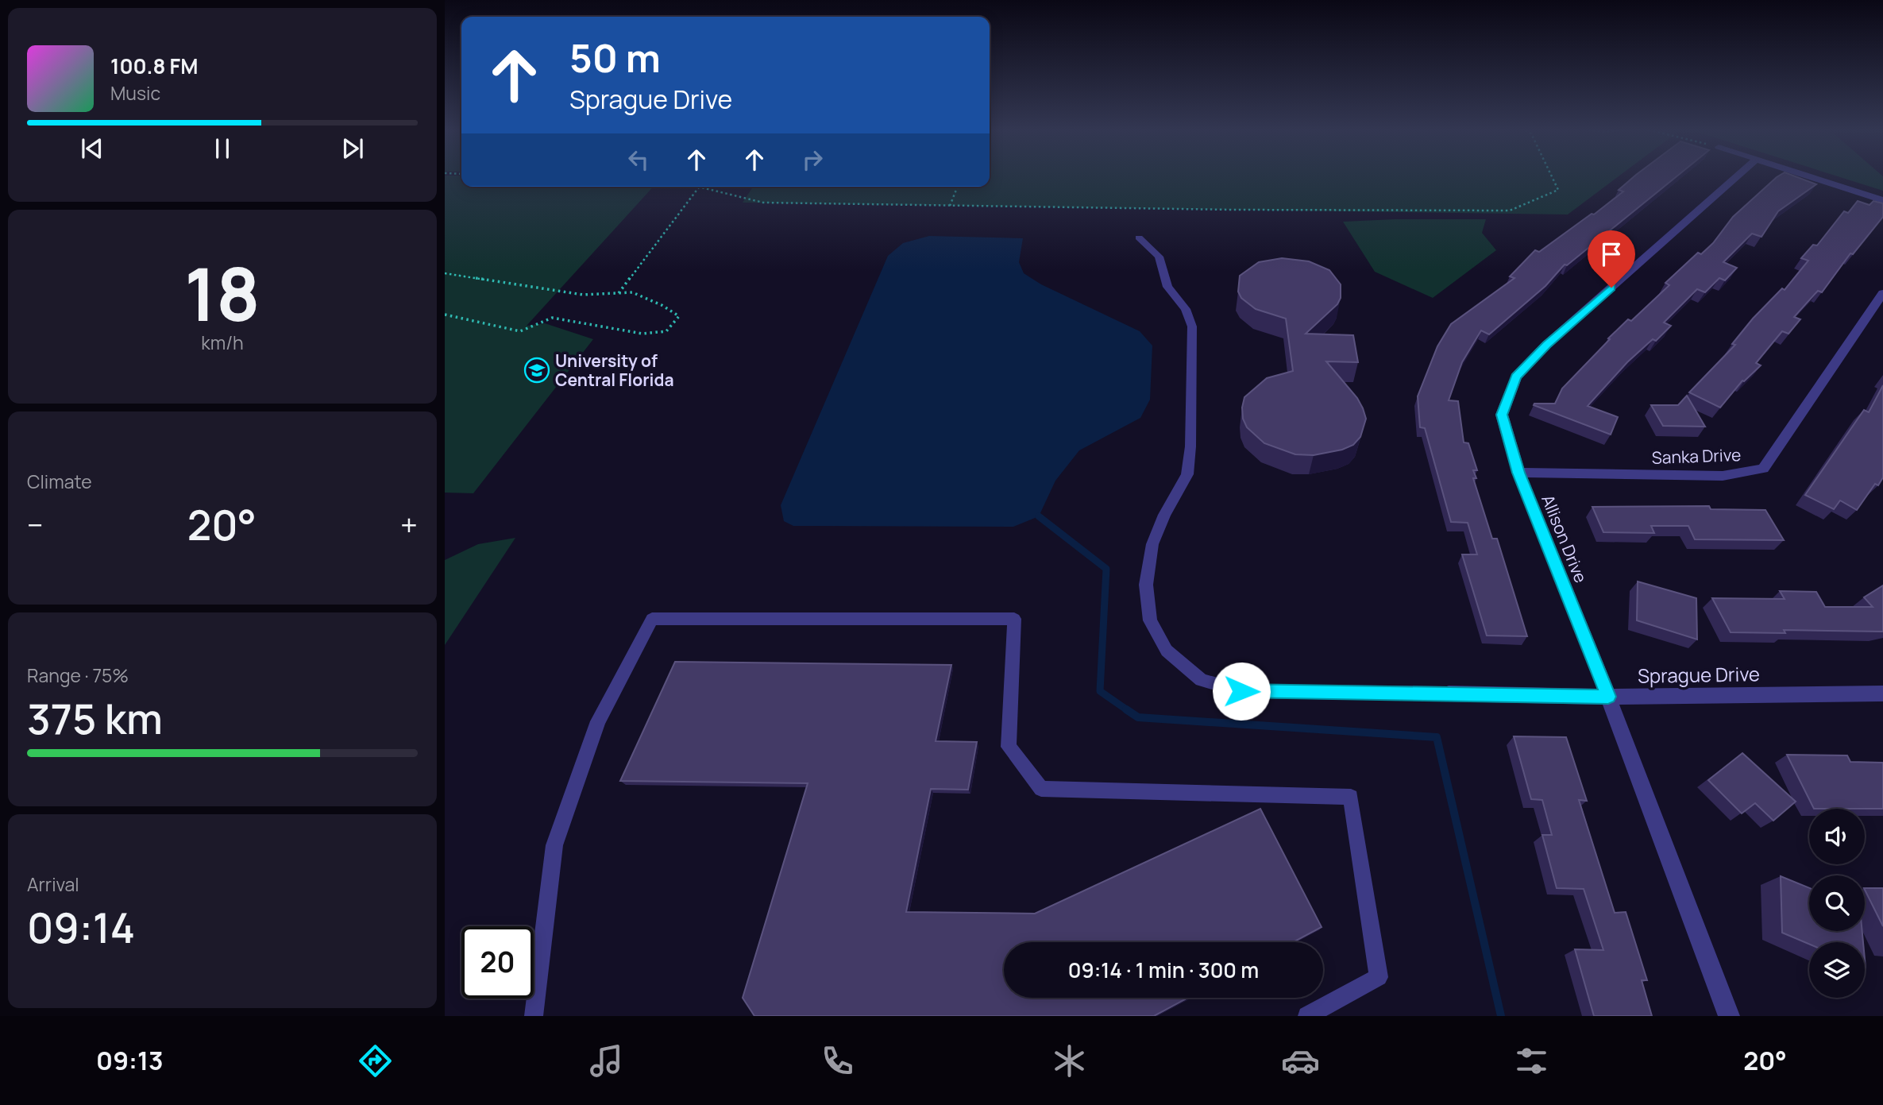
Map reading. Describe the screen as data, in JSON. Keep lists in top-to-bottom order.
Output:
{
  "streets": {
    "street": ["Sanka Drive", "Allison Drive", "Sprague Drive"]
  },
  "crossings": [
    ["Sanka Drive", "Allison Drive"],
    ["Allison Drive", "Sprague Drive"]
  ],
  "places": {
    "school or university": ["University of Central Florida"]
  },
  "page": {
    "turn": ["50 m", "Sprague Drive"],
    "song": ["100.8 FM", "Music"],
    "tile": [
      ["18", "km/h"],
      "Climate",
      ["Range · 75%", "375 km"],
      ["Arrival", "09:14"]
    ],
    "heat": ["−", "20°", "+"],
    "limit": "20",
    "trip": "09:14 · 1 min · 300 m",
    "tabs": ["09:13", "20°"]
  }
}
